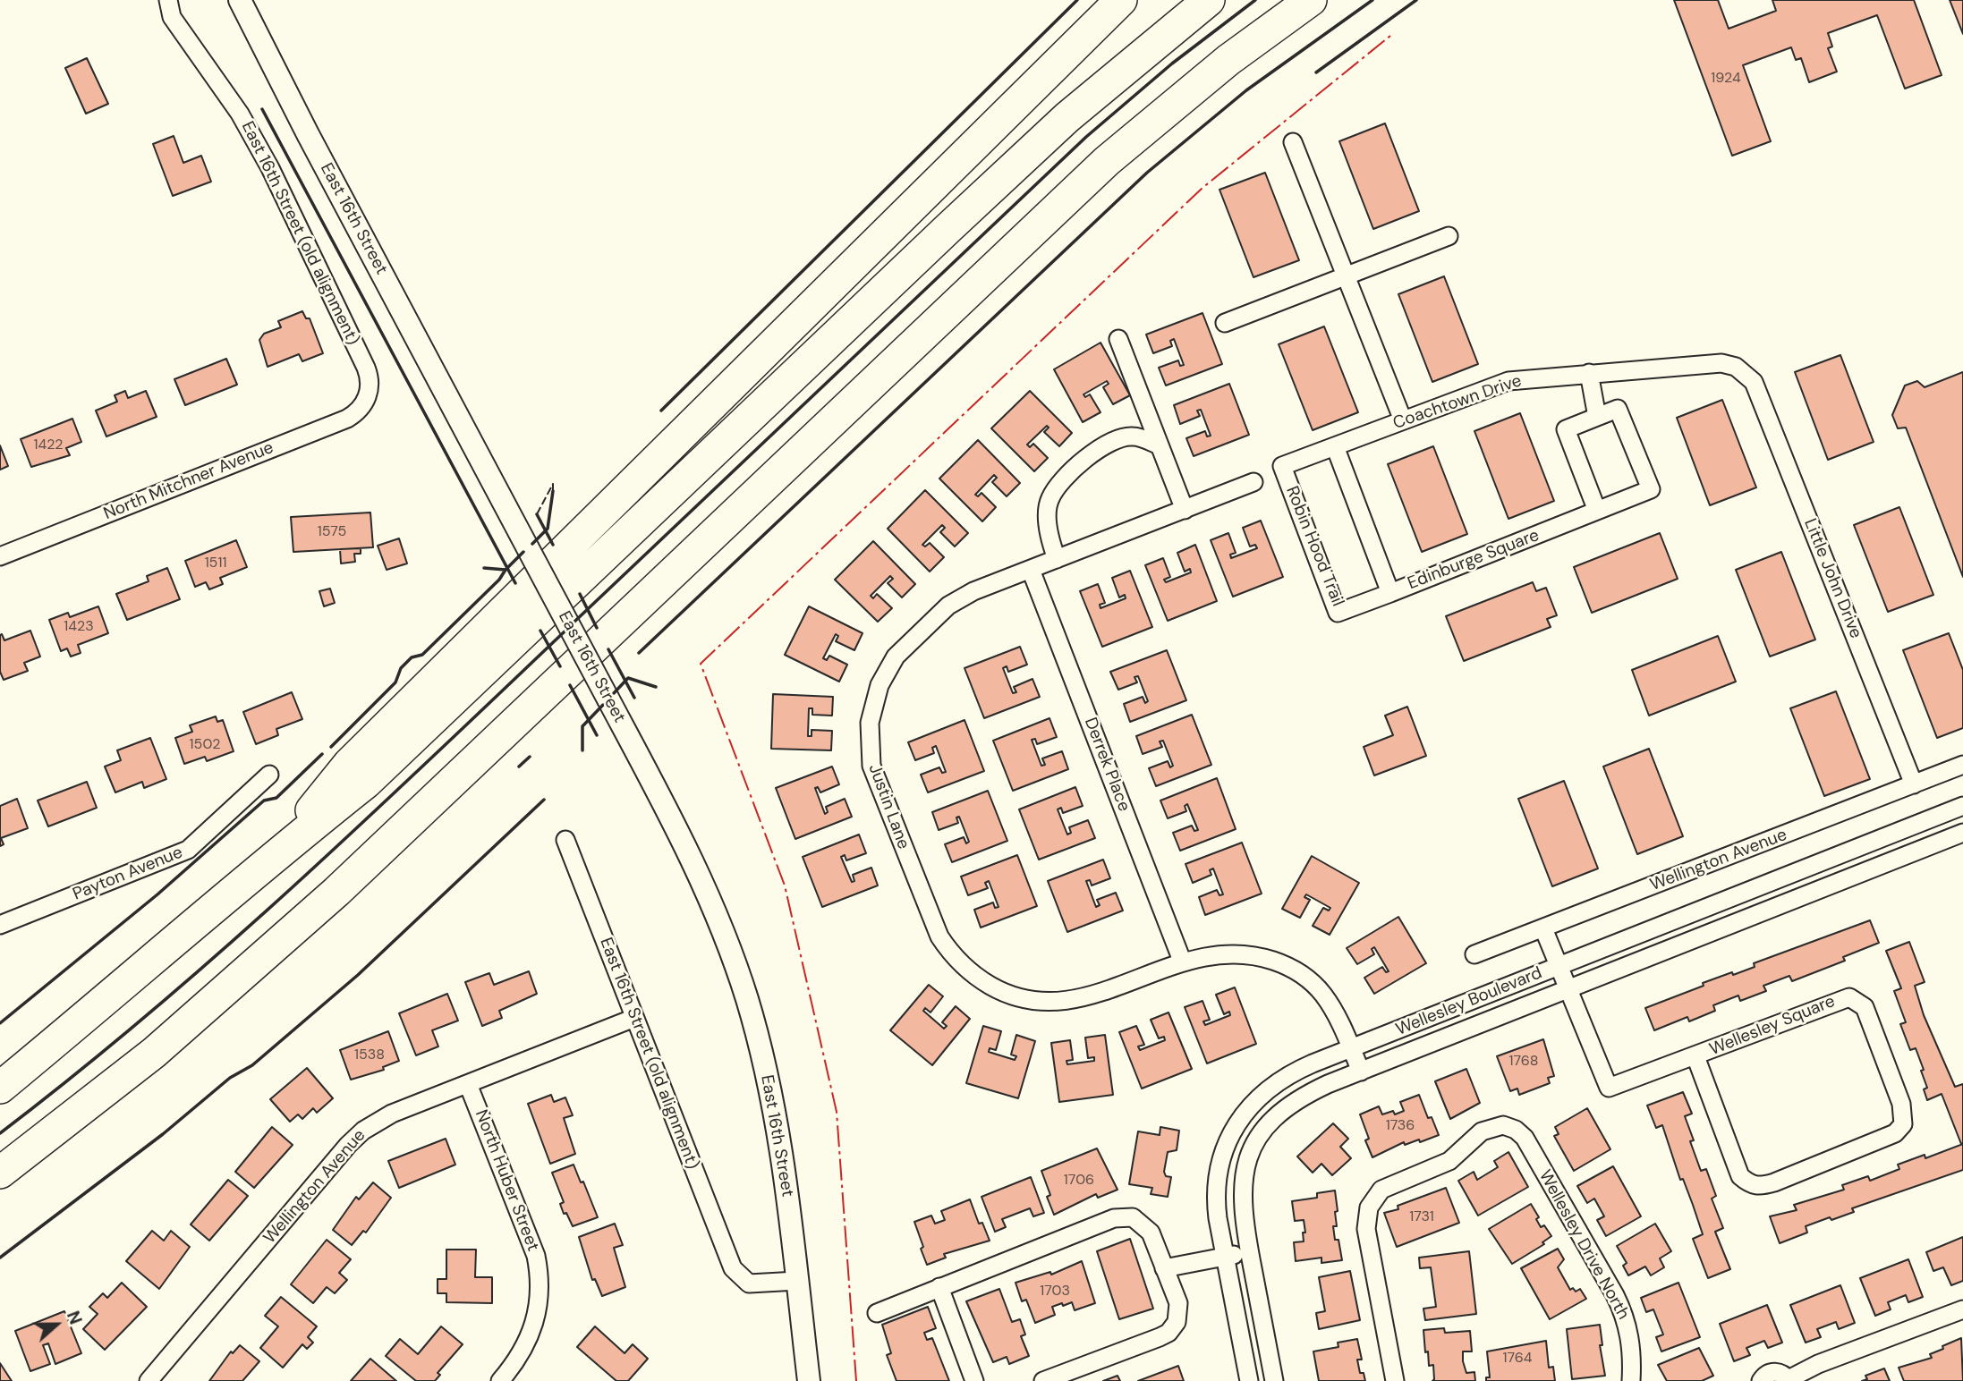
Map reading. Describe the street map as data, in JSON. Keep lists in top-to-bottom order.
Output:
{
  "streets": {
    "street": [
      "East 16th Street",
      "East 16th Street (old alignment)",
      "Coachtown Drive",
      "North Mitchner Avenue",
      "Robin Hood Trail",
      "Edinburge Square",
      "Little John Drive",
      "Derrek Place",
      "Justin Lane",
      "Wellington Avenue",
      "Payton Avenue",
      "Wellesley Boulevard",
      "Wellesley Square",
      "North Huber Street",
      "Wellesley Drive North"
    ]
  },
  "crossings": [
    ["East 16th Street", "East 16th Street (old alignment)"],
    ["East 16th Street (old alignment)", "North Mitchner Avenue"],
    ["East 16th Street (old alignment)", "Wellington Avenue"],
    ["Coachtown Drive", "Robin Hood Trail"],
    ["Coachtown Drive", "Edinburge Square"],
    ["Coachtown Drive", "Little John Drive"],
    ["Robin Hood Trail", "Edinburge Square"],
    ["Little John Drive", "Wellington Avenue"],
    ["Derrek Place", "Justin Lane"],
    ["Justin Lane", "Wellesley Boulevard"],
    ["Wellington Avenue", "North Huber Street"]
  ],
  "house_numbers": [
    "1924",
    "1422",
    "1575",
    "1511",
    "1423",
    "1502",
    "1538",
    "1768",
    "1736",
    "1706",
    "1731",
    "1703",
    "1764"
  ],
  "north": "right"
}
